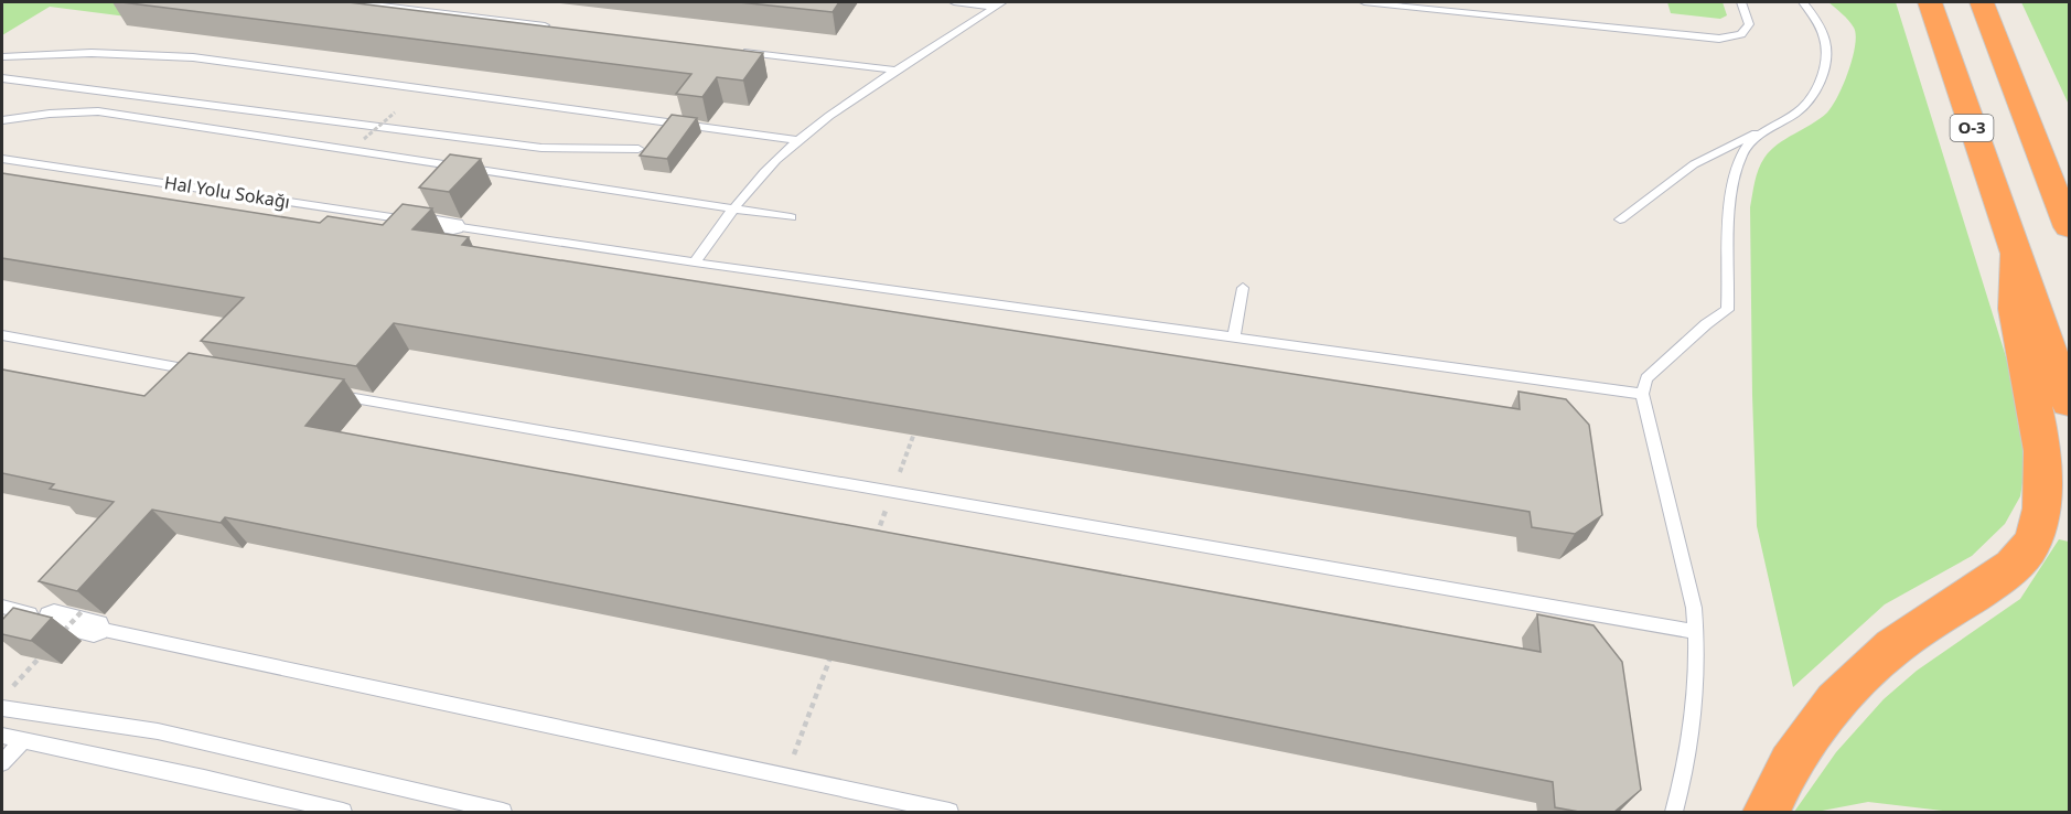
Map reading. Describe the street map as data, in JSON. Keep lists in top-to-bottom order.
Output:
{
  "streets": {
    "highway": ["O-3"],
    "street": ["Hal Yolu Sokağı"]
  }
}
